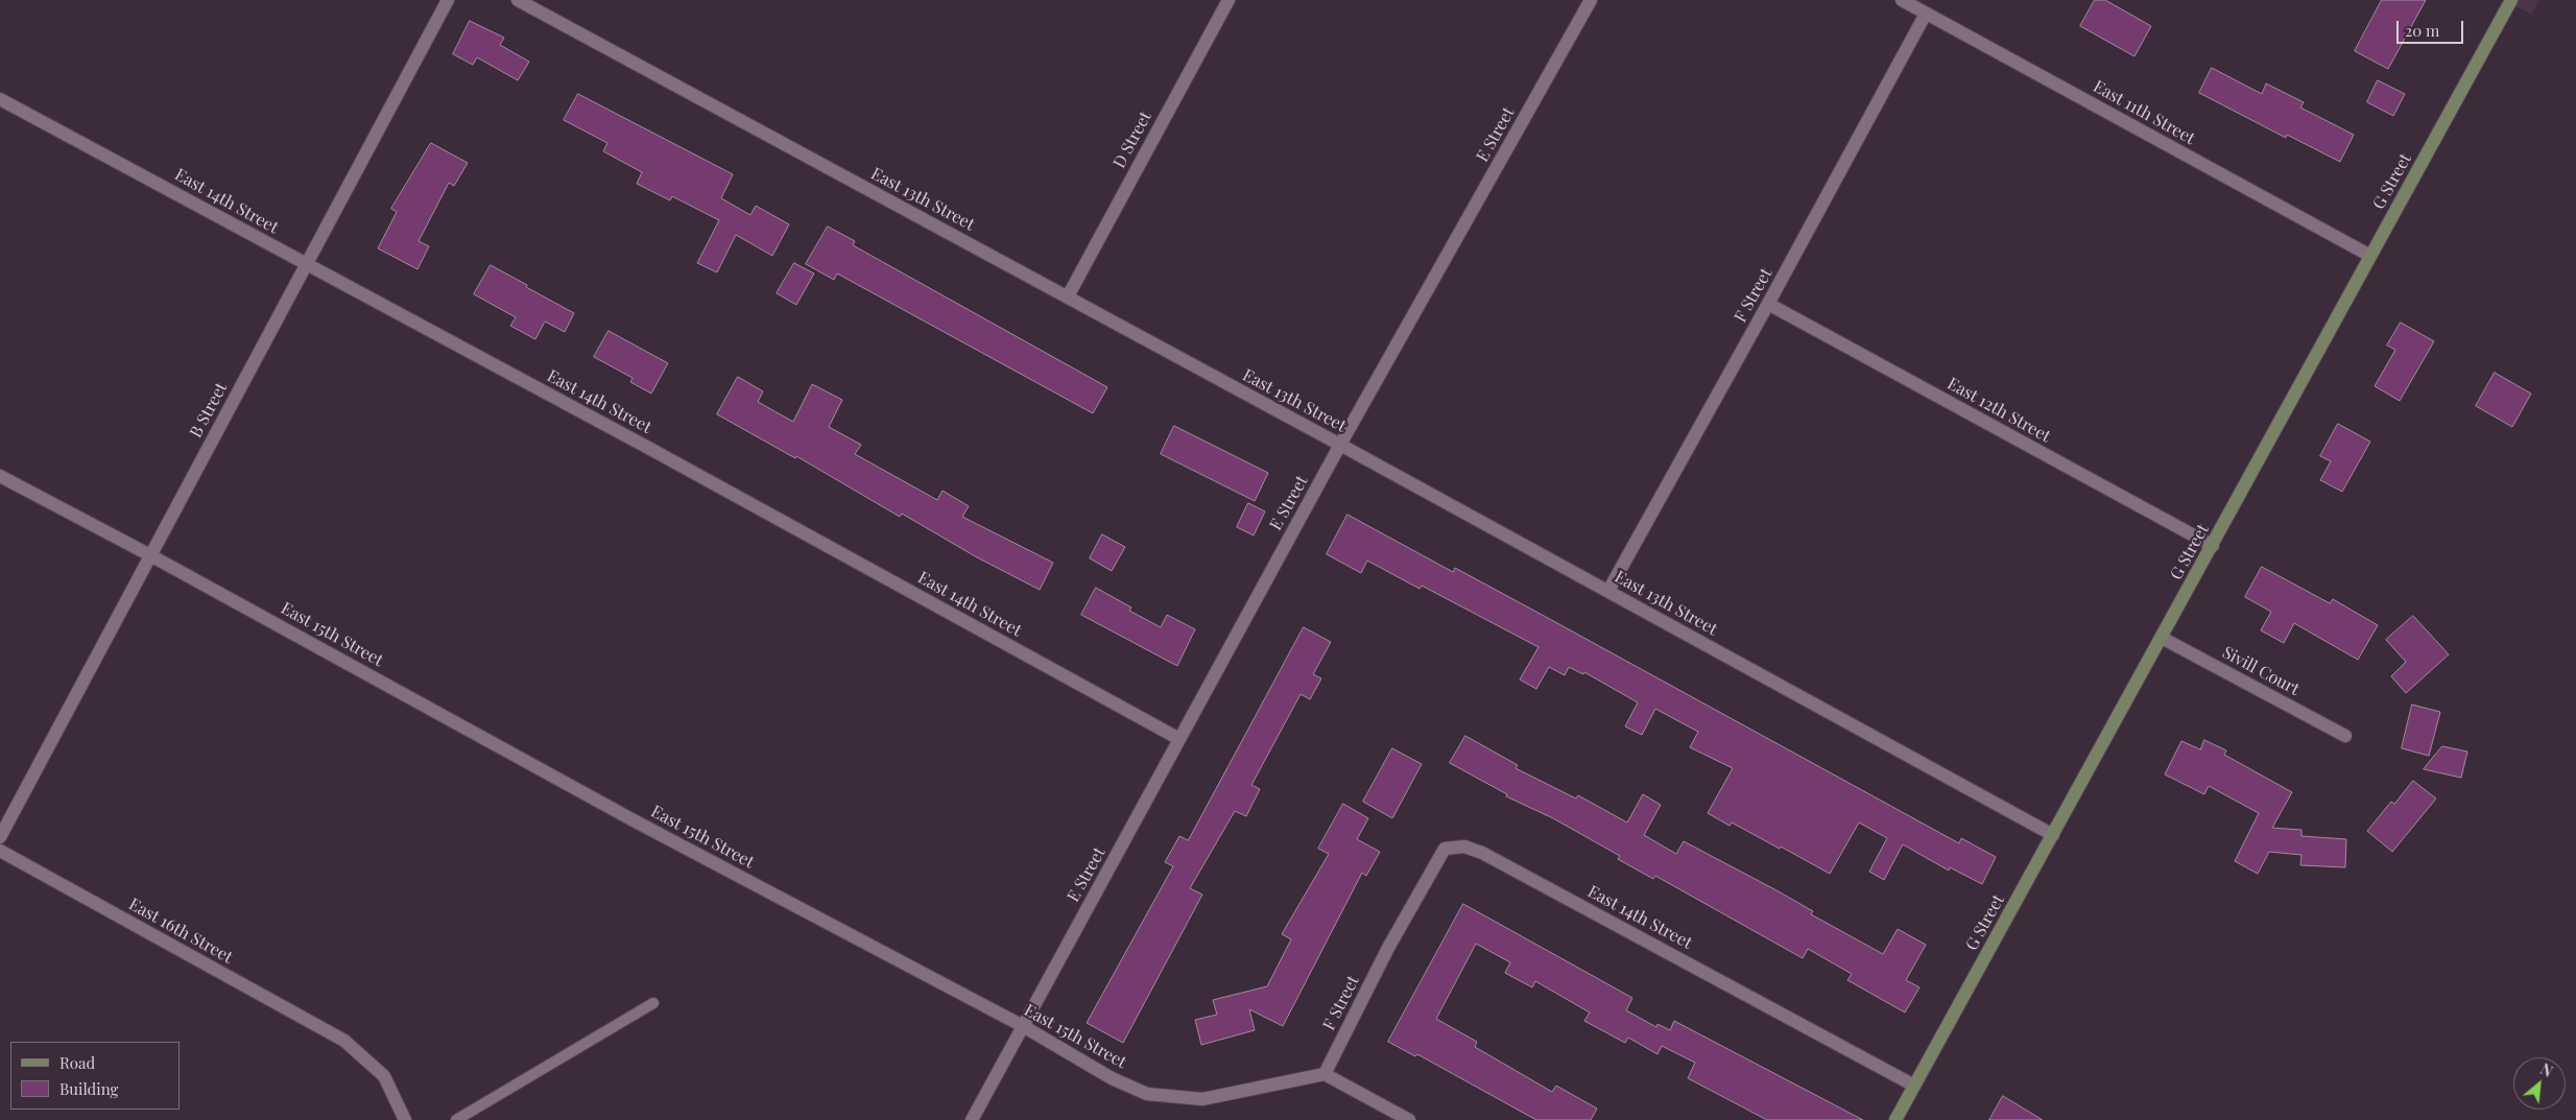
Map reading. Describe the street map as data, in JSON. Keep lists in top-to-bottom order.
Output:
{
  "streets": {
    "main road": ["G Street"],
    "street": [
      "East 11th Street",
      "E Street",
      "D Street",
      "East 13th Street",
      "East 14th Street",
      "F Street",
      "B Street",
      "East 12th Street",
      "East 15th Street",
      "Sivill Court",
      "East 16th Street"
    ]
  },
  "crossings": [
    ["East 11th Street", "G Street"],
    ["East 11th Street", "F Street"],
    ["E Street", "East 13th Street"],
    ["E Street", "East 14th Street"],
    ["E Street", "East 15th Street"],
    ["D Street", "East 13th Street"],
    ["G Street", "East 13th Street"],
    ["G Street", "East 14th Street"],
    ["G Street", "East 12th Street"],
    ["G Street", "Sivill Court"],
    ["East 13th Street", "F Street"],
    ["East 14th Street", "F Street"],
    ["East 14th Street", "B Street"],
    ["F Street", "East 12th Street"],
    ["F Street", "East 15th Street"],
    ["B Street", "East 15th Street"]
  ],
  "legend": ["Road", "Building"],
  "scale_bar": "20 m",
  "north": "top right"
}
